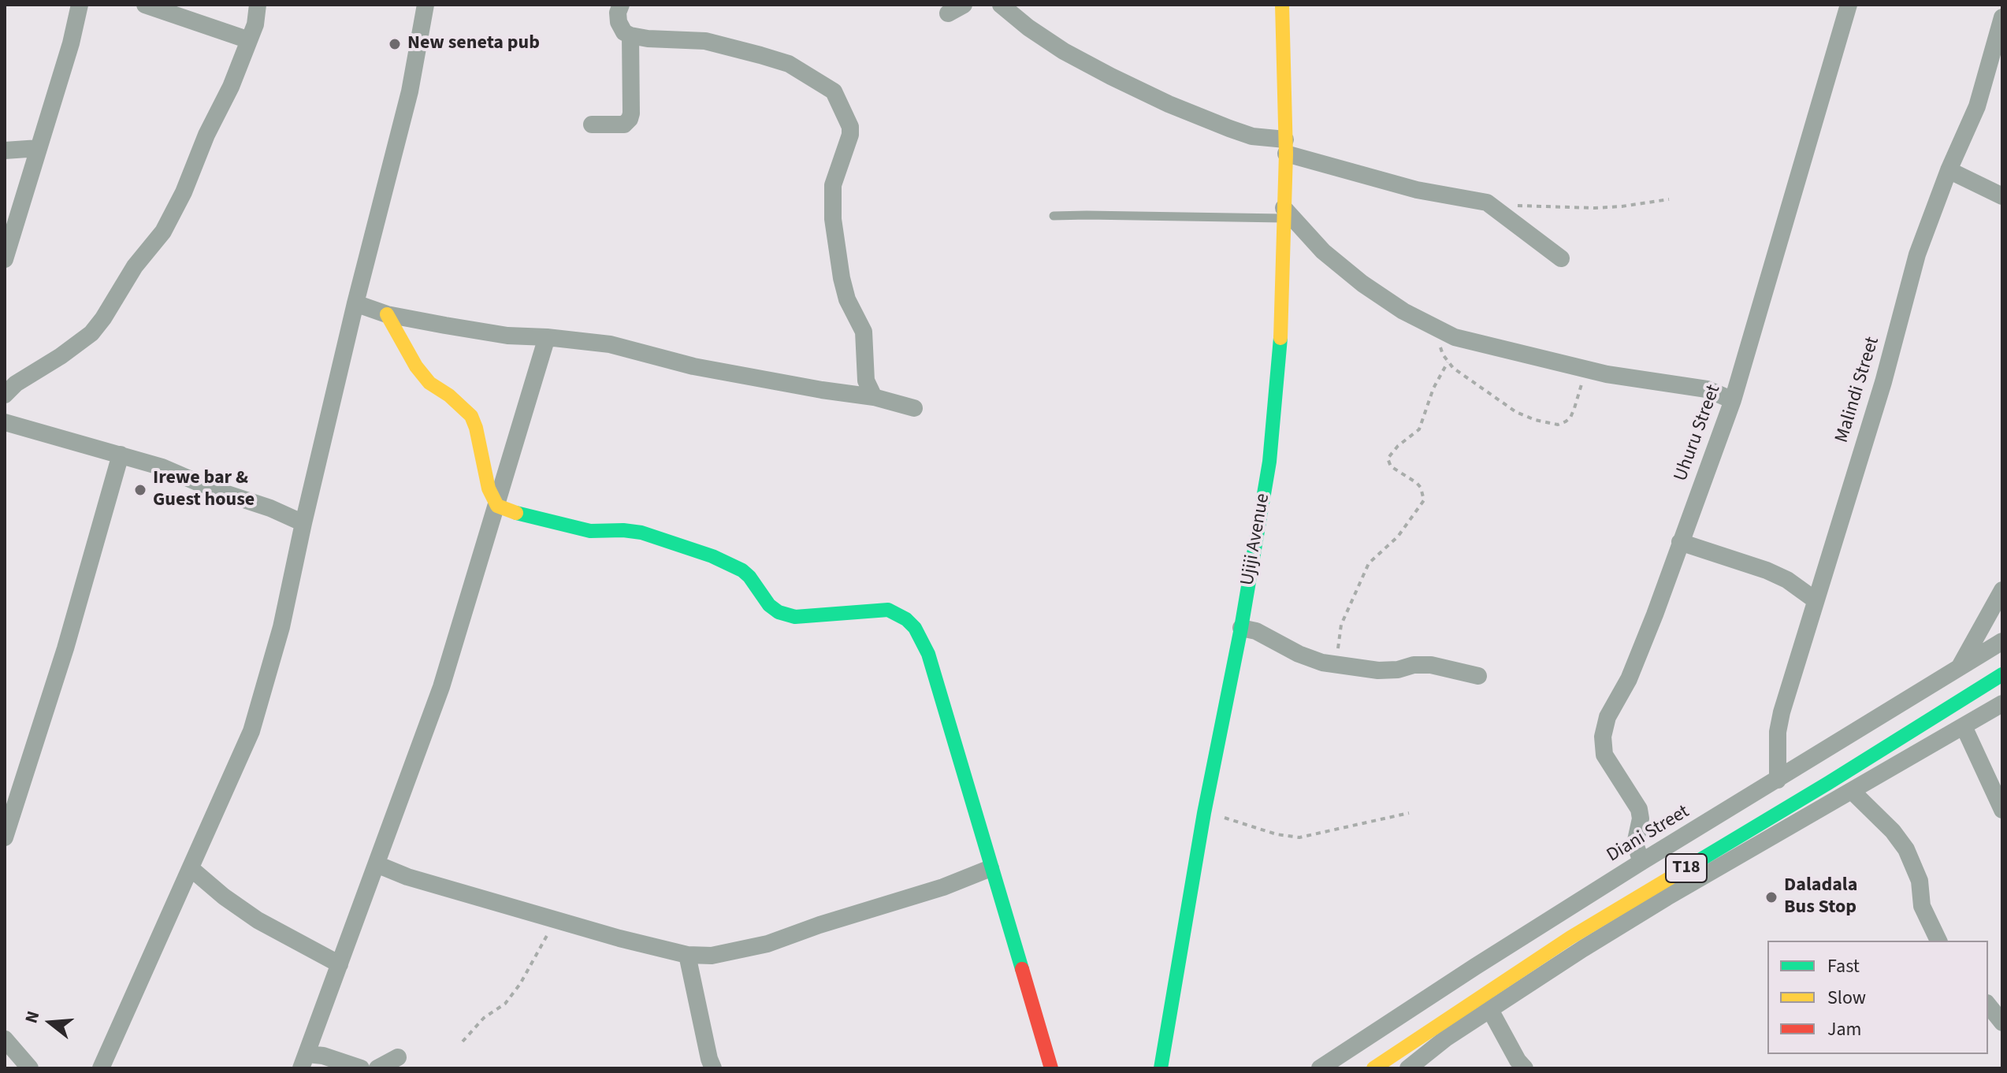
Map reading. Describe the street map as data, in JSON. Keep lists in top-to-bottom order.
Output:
{
  "streets": {
    "main road": ["Ujiji Avenue", "T18"],
    "street": ["Malindi Street", "Uhuru Street", "Diani Street"]
  },
  "crossings": [
    ["Malindi Street", "Diani Street"],
    ["Uhuru Street", "Diani Street"]
  ],
  "places": ["New seneta pub", "Irewe bar & Guest house", "Daladala Bus Stop"],
  "legend": ["Fast", "Slow", "Jam"],
  "north": "left"
}
